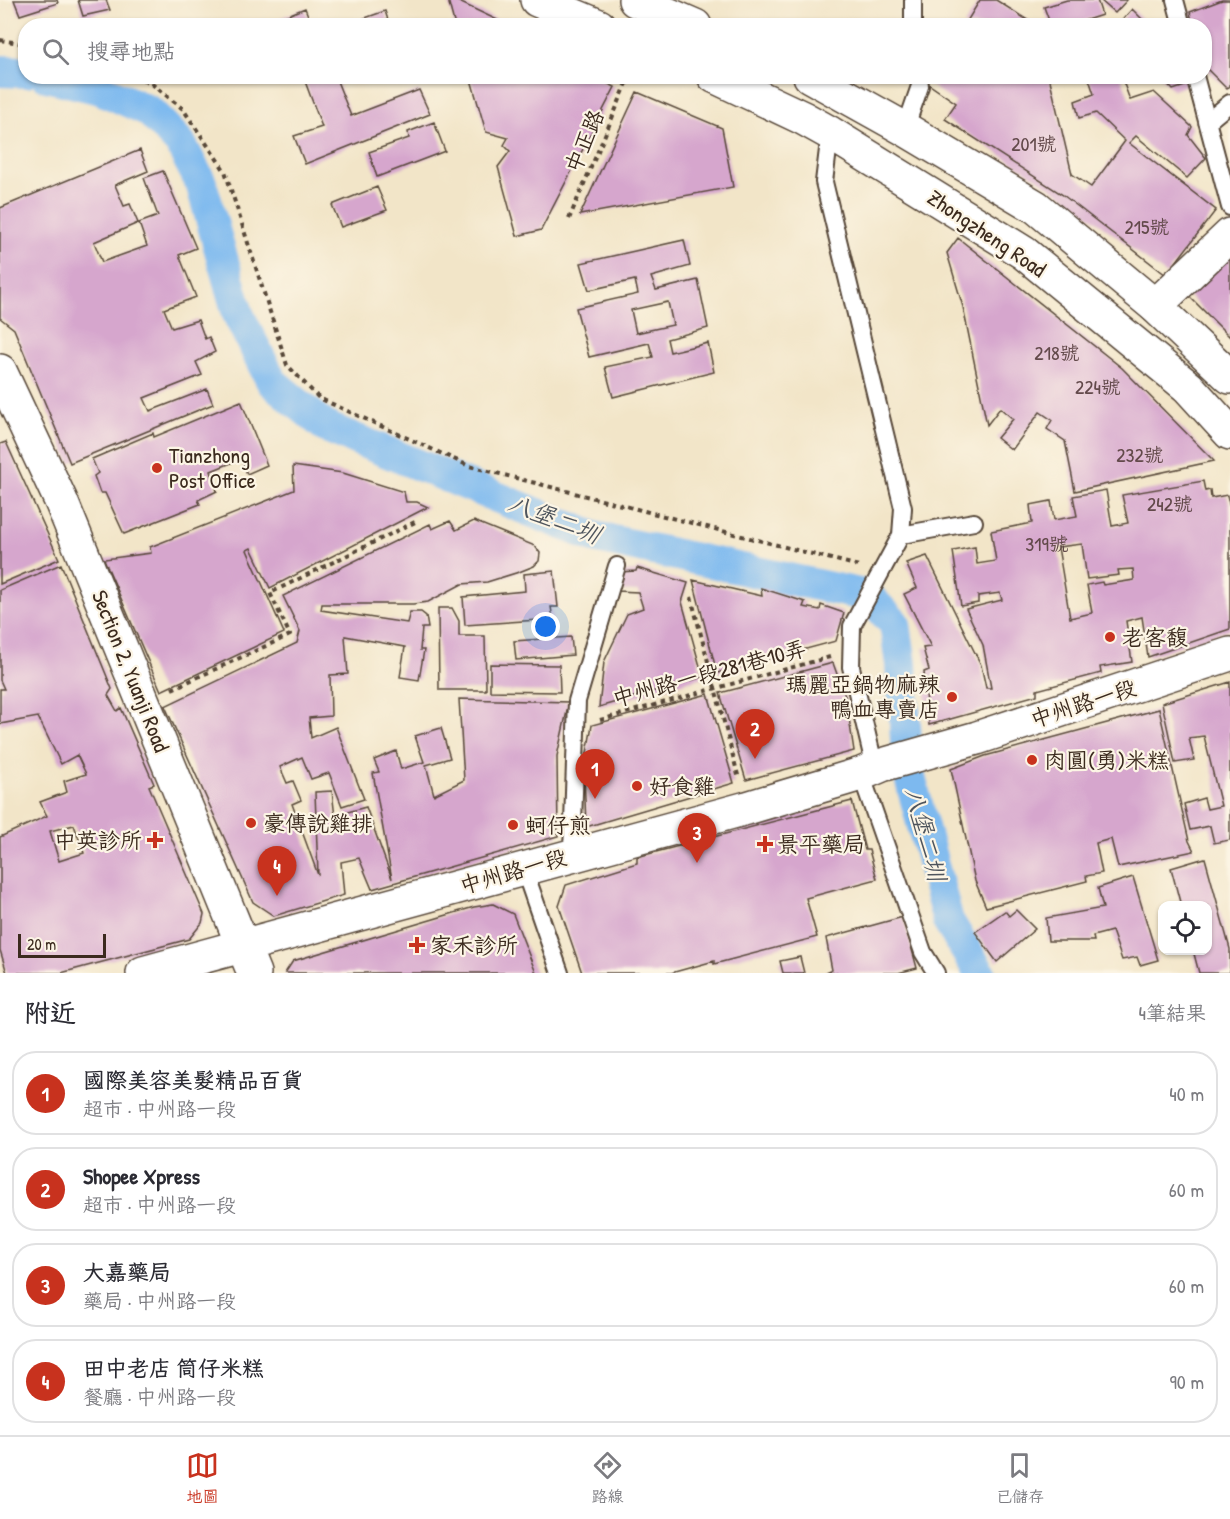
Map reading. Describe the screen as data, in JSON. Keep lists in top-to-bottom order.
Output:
{
  "streets": {
    "street": ["Zhongzheng Road", "Section 2, Yuanji Road", "中州路一段"],
    "path": ["中正路", "中州路一段281巷10弄"]
  },
  "crossings": [
    ["Section 2, Yuanji Road", "中州路一段"]
  ],
  "water": ["八堡二圳"],
  "places": {
    "other": [
      "Tianzhong Post Office",
      "老客馥",
      "瑪麗亞鍋物麻辣 鴨血專賣店",
      "肉圓(勇)米糕",
      "好食雞",
      "豪傳說雞排",
      "蚵仔煎"
    ],
    "health": ["中英診所", "景平藥局", "家禾診所"]
  },
  "house_numbers": [
    "201號",
    "215號",
    "218號",
    "224號",
    "232號",
    "242號",
    "319號"
  ],
  "scale_bar": "20 m",
  "page": {
    "search": "搜尋地點",
    "pins": [
      "2",
      "1",
      "3",
      "4"
    ],
    "scale": "20 m",
    "heading": ["附近", "4筆結果"],
    "list": [
      {
        "mark": "1",
        "name": "國際美容美髮精品百貨",
        "note": "超市 · 中州路一段",
        "value": "40 m"
      },
      {
        "mark": "2",
        "name": "Shopee Xpress",
        "note": "超市 · 中州路一段",
        "value": "60 m"
      },
      {
        "mark": "3",
        "name": "大嘉藥局",
        "note": "藥局 · 中州路一段",
        "value": "60 m"
      },
      {
        "mark": "4",
        "name": "田中老店 筒仔米糕",
        "note": "餐廳 · 中州路一段",
        "value": "90 m"
      }
    ],
    "nav": ["地圖", "路線", "已儲存"]
  }
}
